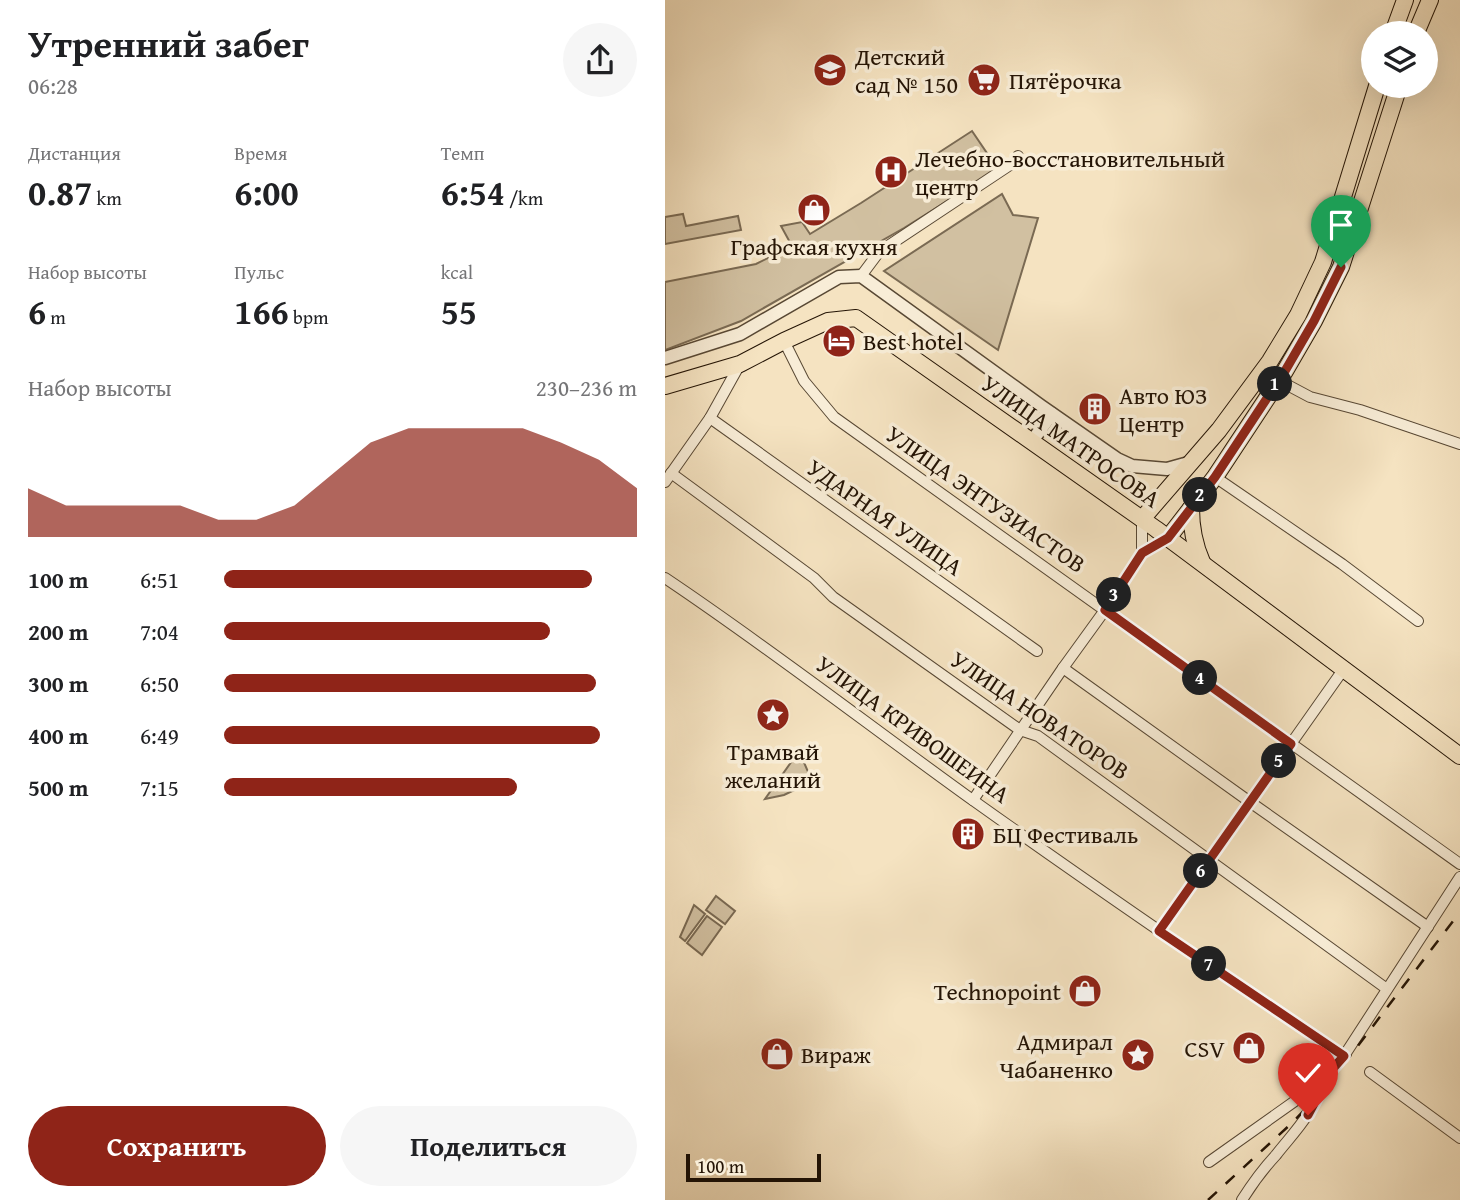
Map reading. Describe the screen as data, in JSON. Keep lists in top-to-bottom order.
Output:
{
  "streets": {
    "main road": ["УЛИЦА МАТРОСОВА"],
    "street": [
      "УЛИЦА ЭНТУЗИАСТОВ",
      "УДАРНАЯ УЛИЦА",
      "УЛИЦА НОВАТОРОВ",
      "УЛИЦА КРИВОШЕИНА"
    ]
  },
  "crossings": [
    ["УЛИЦА МАТРОСОВА", "УЛИЦА ЭНТУЗИАСТОВ"]
  ],
  "places": {
    "school or university": ["Детский сад № 150"],
    "supermarket": ["Пятёрочка"],
    "hospital": ["Лечебно-восстановительный центр"],
    "shop": [
      "Графская кухня",
      "Technopoint",
      "CSV",
      "Вираж"
    ],
    "hotel": ["Best hotel"],
    "building": ["Авто ЮЗ Центр", "БЦ Фестиваль"],
    "place": ["Трамвай желаний", "Адмирал Чабаненко"]
  },
  "scale_bar": "100 m",
  "page": {
    "heading": ["Утренний забег", "06:28"],
    "stats": [
      ["Дистанция", "0.87 km"],
      ["Время", "6:00"],
      ["Темп", "6:54 /km"],
      ["Набор высоты", "6 m"],
      ["Пульс", "166 bpm"],
      ["kcal", "55"]
    ],
    "chart": ["Набор высоты", "230–236 m"],
    "pins": [
      "1",
      "2",
      "3",
      "4",
      "5",
      "6",
      "7"
    ],
    "list": [
      {
        "name": "100 m",
        "note": "6:51"
      },
      {
        "name": "200 m",
        "note": "7:04"
      },
      {
        "name": "300 m",
        "note": "6:50"
      },
      {
        "name": "400 m",
        "note": "6:49"
      },
      {
        "name": "500 m",
        "note": "7:15"
      }
    ],
    "buttons": ["Сохранить", "Поделиться"],
    "scale": "100 m"
  }
}
